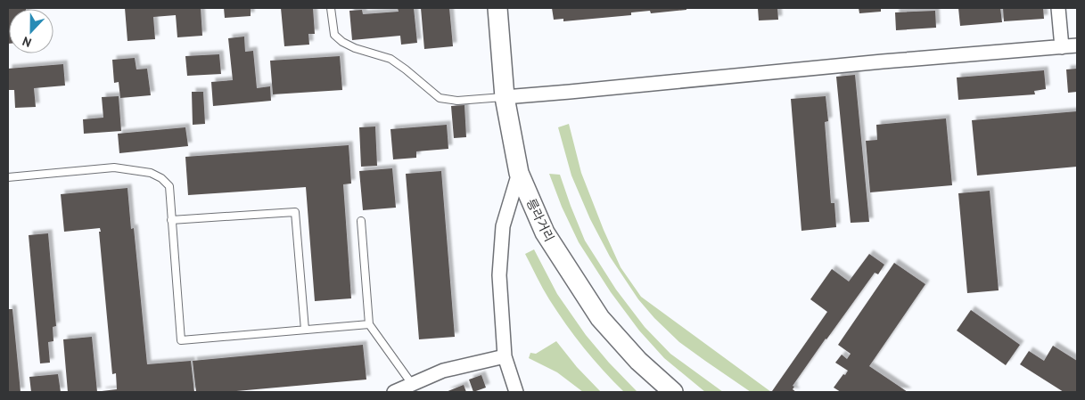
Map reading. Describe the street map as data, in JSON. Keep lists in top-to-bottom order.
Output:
{
  "streets": {
    "main road": ["릉라거리"]
  },
  "north": "bottom"
}
